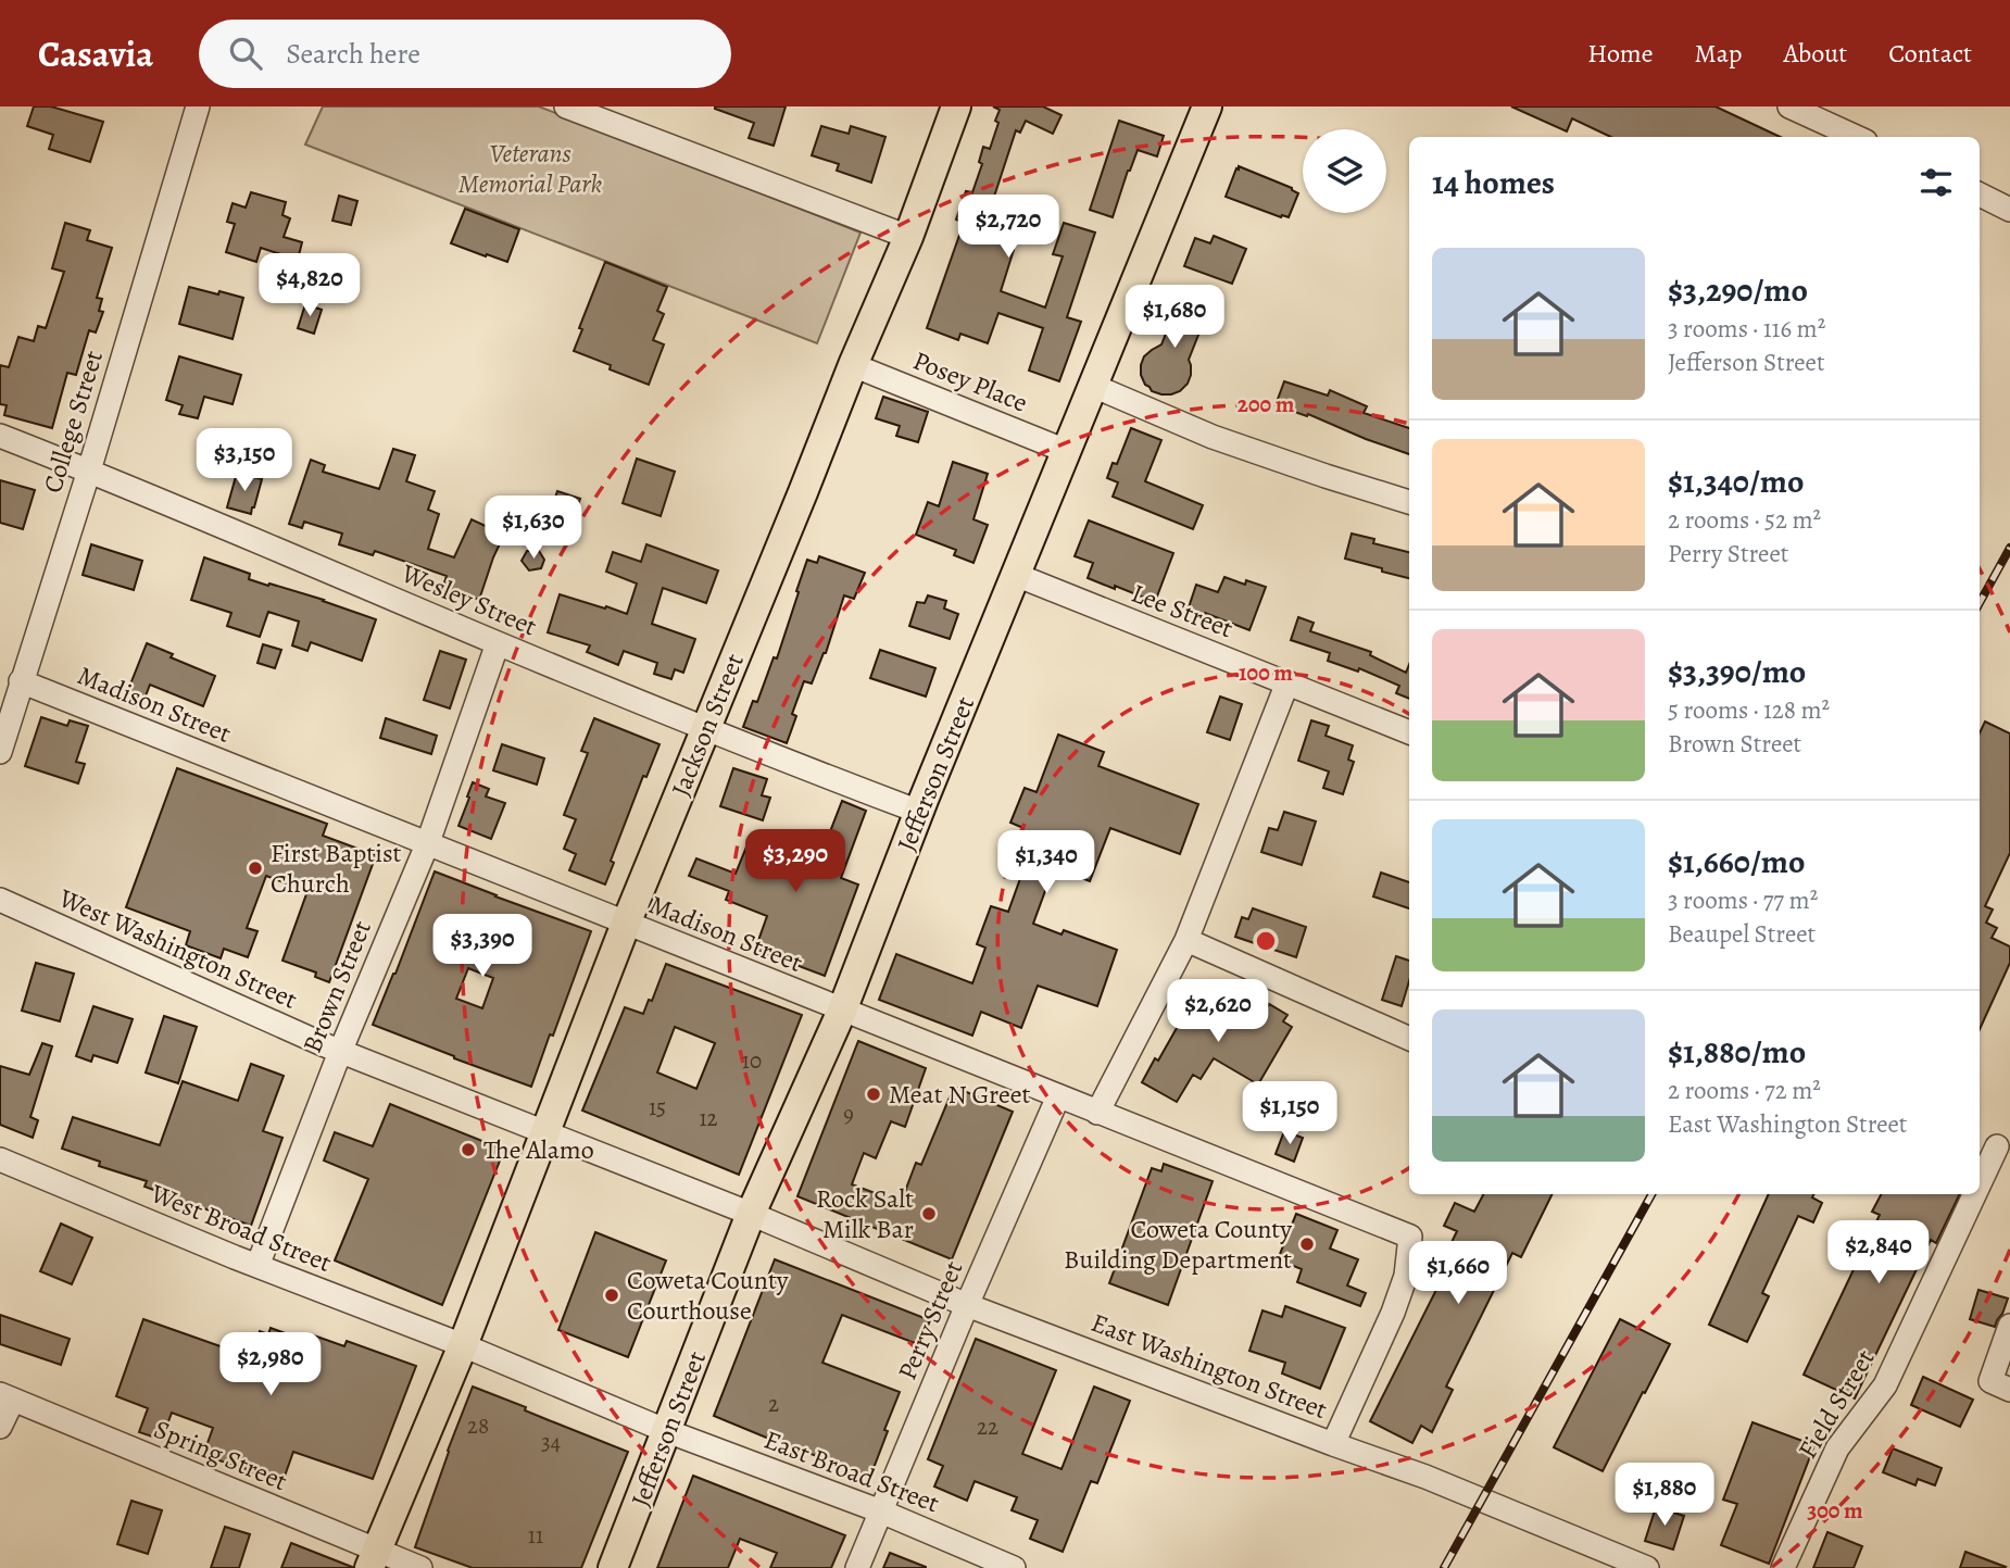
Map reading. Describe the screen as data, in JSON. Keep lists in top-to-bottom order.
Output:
{
  "streets": {
    "main road": ["Jackson Street", "Jefferson Street"],
    "street": [
      "Posey Place",
      "College Street",
      "Wesley Street",
      "Lee Street",
      "Madison Street",
      "West Washington Street",
      "Brown Street",
      "West Broad Street",
      "Perry Street",
      "East Washington Street",
      "Field Street",
      "Spring Street",
      "East Broad Street"
    ]
  },
  "crossings": [
    ["Posey Place", "Jackson Street"],
    ["Posey Place", "Jefferson Street"],
    ["College Street", "Wesley Street"],
    ["College Street", "Madison Street"],
    ["Wesley Street", "Jackson Street"],
    ["Wesley Street", "Jefferson Street"],
    ["Wesley Street", "Brown Street"],
    ["Lee Street", "Jefferson Street"],
    ["Madison Street", "Jackson Street"],
    ["Madison Street", "Jefferson Street"],
    ["Madison Street", "Brown Street"],
    ["Madison Street", "Perry Street"],
    ["Madison Street", "East Washington Street"],
    ["Jackson Street", "West Washington Street"],
    ["Jackson Street", "West Broad Street"],
    ["Jackson Street", "Spring Street"],
    ["Jefferson Street", "West Washington Street"],
    ["Jefferson Street", "West Broad Street"],
    ["Jefferson Street", "East Washington Street"],
    ["Jefferson Street", "East Broad Street"],
    ["West Washington Street", "Brown Street"],
    ["West Washington Street", "East Washington Street"],
    ["Brown Street", "West Broad Street"],
    ["West Broad Street", "East Broad Street"],
    ["Perry Street", "East Washington Street"],
    ["Perry Street", "East Broad Street"]
  ],
  "parks": ["Veterans Memorial Park"],
  "places": [
    "First Baptist Church",
    "Meat N Greet",
    "The Alamo",
    "Rock Salt Milk Bar",
    "Coweta County Building Department",
    "Coweta County Courthouse"
  ],
  "house_numbers": [
    "10",
    "15",
    "9",
    "12",
    "2",
    "28",
    "22",
    "34",
    "11"
  ],
  "page": {
    "header": "Casavia",
    "search": "Search here",
    "nav": [
      "Home",
      "Map",
      "About",
      "Contact"
    ],
    "heading": "14 homes",
    "price": [
      "$2,720",
      "$4,820",
      "$1,680",
      "$3,150",
      "$1,630",
      "$3,290",
      "$1,340",
      "$3,390",
      "$2,620",
      "$1,150",
      "$2,840",
      "$1,660",
      "$2,980",
      "$1,880"
    ],
    "list": [
      {
        "name": "$3,290/mo",
        "note": "3 rooms · 116 m² · Jefferson Street"
      },
      {
        "name": "$1,340/mo",
        "note": "2 rooms · 52 m² · Perry Street"
      },
      {
        "name": "$3,390/mo",
        "note": "5 rooms · 128 m² · Brown Street"
      },
      {
        "name": "$1,660/mo",
        "note": "3 rooms · 77 m² · Beaupel Street"
      },
      {
        "name": "$1,880/mo",
        "note": "2 rooms · 72 m² · East Washington Street"
      }
    ]
  },
  "rings": ["200 m", "100 m", "300 m"]
}
